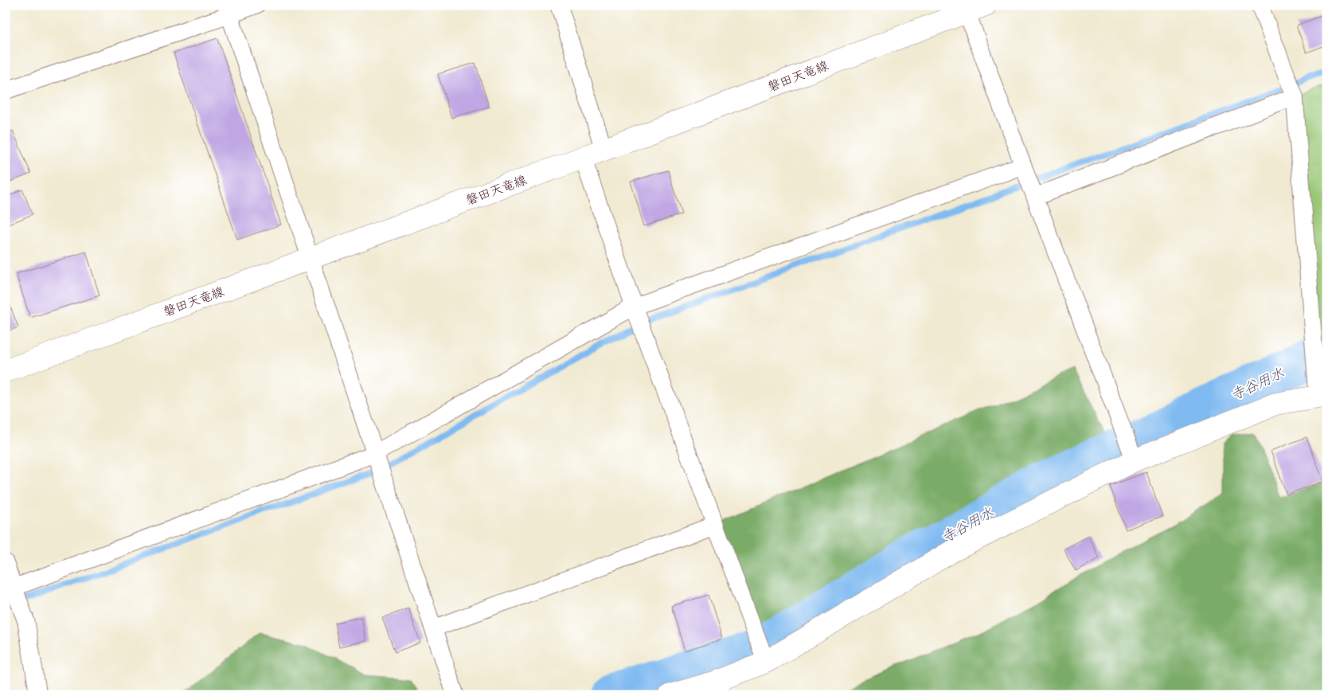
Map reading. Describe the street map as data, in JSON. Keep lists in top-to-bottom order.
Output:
{
  "streets": {
    "main road": ["磐田天竜線"]
  },
  "water": ["寺谷用水"]
}
